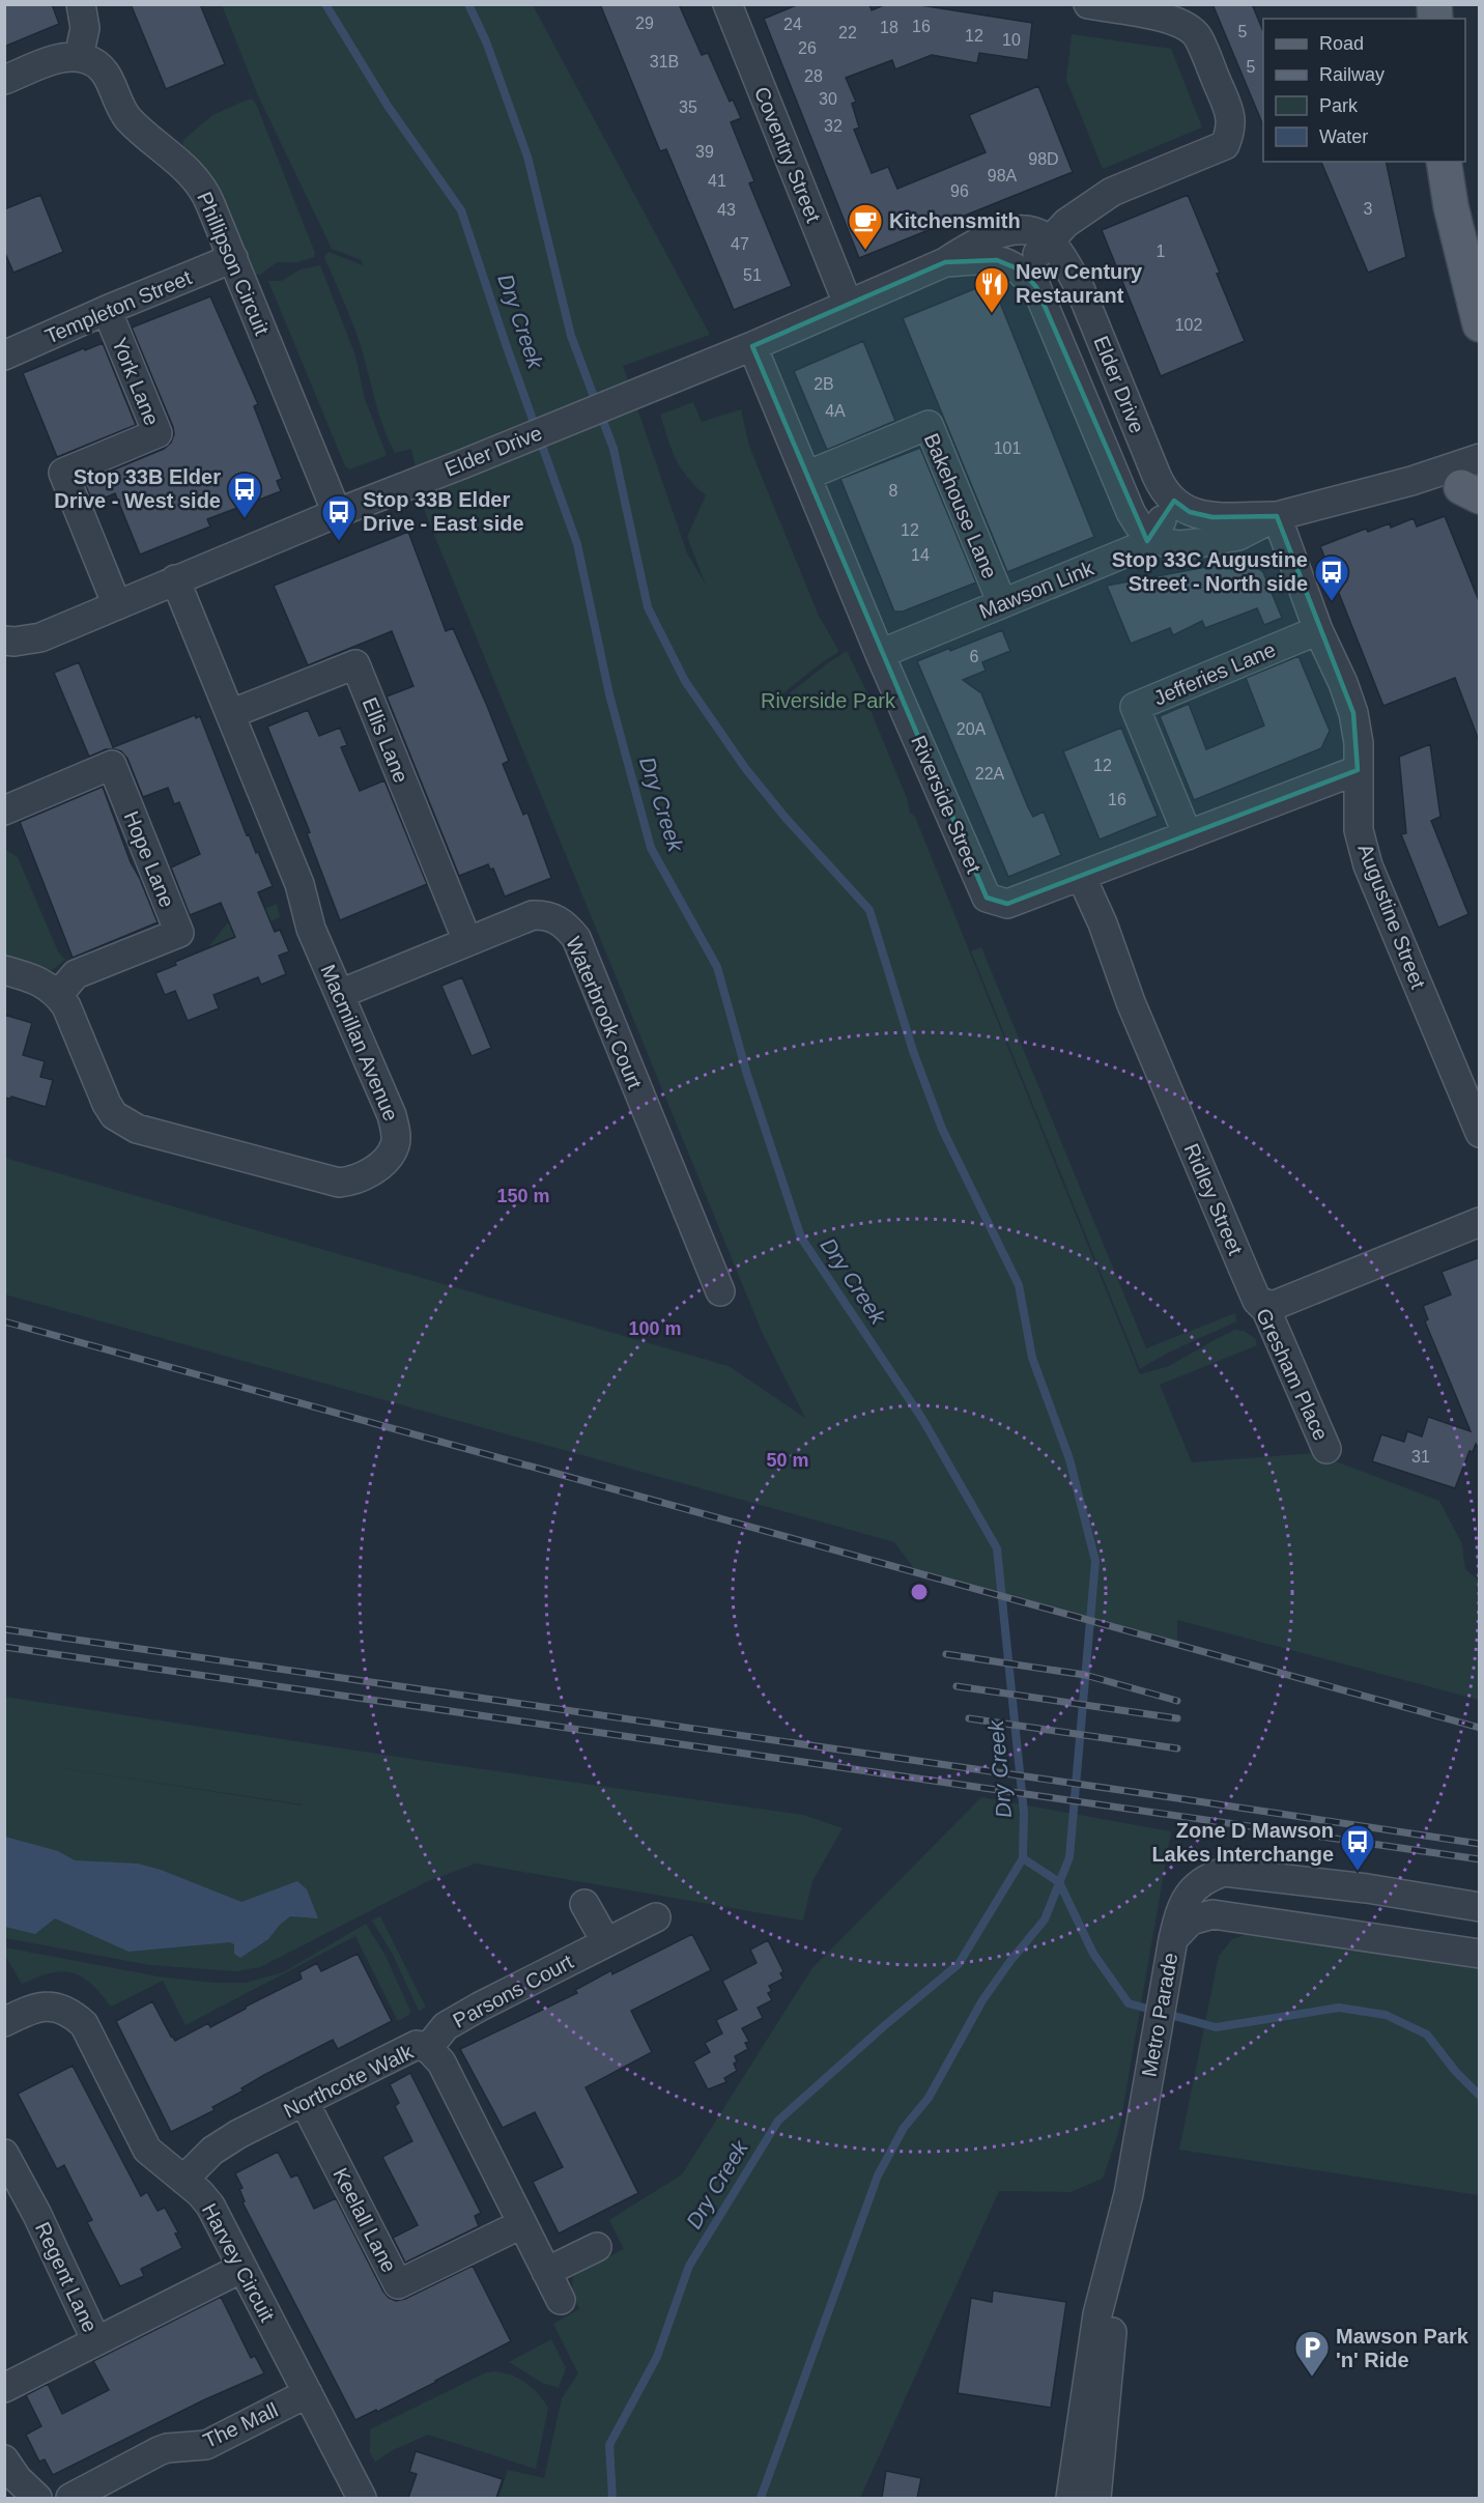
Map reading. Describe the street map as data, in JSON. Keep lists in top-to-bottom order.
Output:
{
  "streets": {
    "street": [
      "Coventry Street",
      "Phillipson Circuit",
      "Templeton Street",
      "York Lane",
      "Elder Drive",
      "Bakehouse Lane",
      "Mawson Link",
      "Jefferies Lane",
      "Ellis Lane",
      "Riverside Street",
      "Hope Lane",
      "Augustine Street",
      "Waterbrook Court",
      "Macmillan Avenue",
      "Ridley Street",
      "Gresham Place",
      "Parsons Court",
      "Metro Parade",
      "Northcote Walk",
      "Keelall Lane",
      "Harvey Circuit",
      "Regent Lane",
      "The Mall"
    ]
  },
  "crossings": [
    ["Coventry Street", "Elder Drive"],
    ["Phillipson Circuit", "Templeton Street"],
    ["Phillipson Circuit", "Elder Drive"],
    ["Templeton Street", "York Lane"],
    ["York Lane", "Elder Drive"],
    ["Elder Drive", "Mawson Link"],
    ["Elder Drive", "Riverside Street"],
    ["Elder Drive", "Augustine Street"],
    ["Elder Drive", "Macmillan Avenue"],
    ["Bakehouse Lane", "Mawson Link"],
    ["Bakehouse Lane", "Riverside Street"],
    ["Mawson Link", "Riverside Street"],
    ["Jefferies Lane", "Riverside Street"],
    ["Jefferies Lane", "Augustine Street"],
    ["Ellis Lane", "Waterbrook Court"],
    ["Ellis Lane", "Macmillan Avenue"],
    ["Riverside Street", "Augustine Street"],
    ["Riverside Street", "Ridley Street"],
    ["Hope Lane", "Macmillan Avenue"],
    ["Waterbrook Court", "Macmillan Avenue"],
    ["Ridley Street", "Gresham Place"],
    ["Parsons Court", "Northcote Walk"],
    ["Northcote Walk", "Keelall Lane"],
    ["Northcote Walk", "Harvey Circuit"],
    ["Harvey Circuit", "The Mall"]
  ],
  "water": ["Dry Creek"],
  "parks": ["Riverside Park"],
  "places": {
    "cafe": ["Kitchensmith"],
    "restaurant": ["New Century Restaurant"],
    "bus stop": [
      "Stop 33B Elder Drive - West side",
      "Stop 33B Elder Drive - East side",
      "Stop 33C Augustine Street - North side",
      "Zone D Mawson Lakes Interchange"
    ],
    "parking": ["Mawson Park 'n' Ride"]
  },
  "house_numbers": [
    "29",
    "24",
    "16",
    "18",
    "5",
    "22",
    "12",
    "10",
    "26",
    "31B",
    "5",
    "28",
    "30",
    "35",
    "32",
    "39",
    "98D",
    "98A",
    "41",
    "96",
    "3",
    "43",
    "47",
    "1",
    "51",
    "102",
    "2B",
    "4A",
    "101",
    "8",
    "12",
    "14",
    "6",
    "20A",
    "12",
    "22A",
    "16",
    "31"
  ],
  "legend": [
    "Road",
    "Railway",
    "Park",
    "Water"
  ],
  "rings": ["150 m", "100 m", "50 m"]
}
